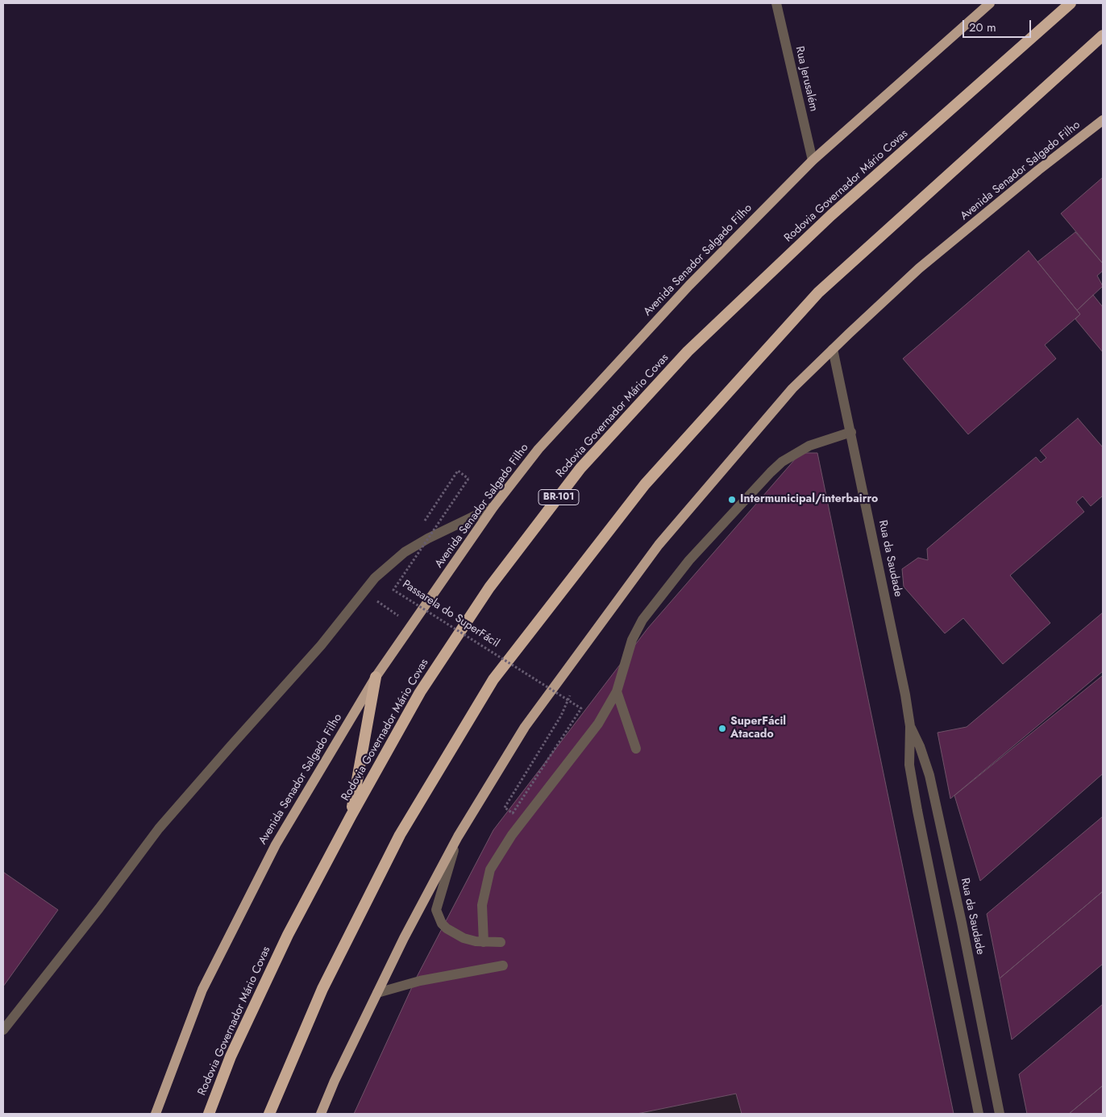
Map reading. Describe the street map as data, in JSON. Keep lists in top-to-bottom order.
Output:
{
  "streets": {
    "highway": ["Rodovia Governador Mário Covas", "BR-101"],
    "main road": ["Avenida Senador Salgado Filho"],
    "street": ["Rua Jerusalém", "Rua da Saudade"],
    "path": ["Passarela do SuperFácil"]
  },
  "crossings": [
    ["Rua Jerusalém", "Avenida Senador Salgado Filho"],
    ["Avenida Senador Salgado Filho", "Rua da Saudade"]
  ],
  "places": ["Intermunicipal/interbairro", "SuperFácil Atacado"],
  "scale_bar": "20 m"
}
